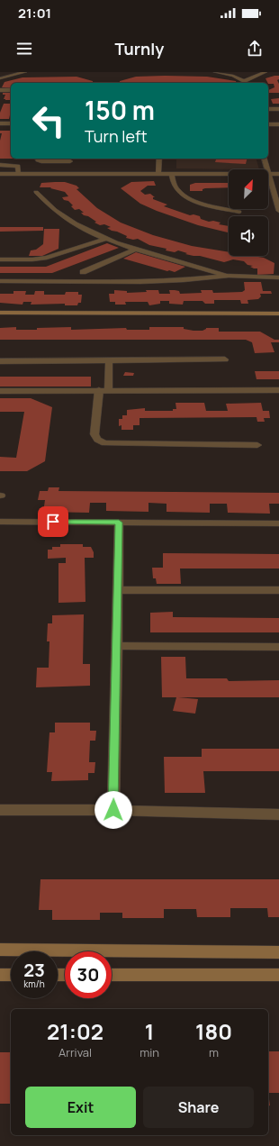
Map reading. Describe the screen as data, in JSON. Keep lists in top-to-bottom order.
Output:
{
  "north": "top right",
  "page": {
    "status": "21:01",
    "header": "Turnly",
    "turn": ["150 m", "Turn left"],
    "speed": "23 km/h",
    "limit": "30",
    "eta": [
      "21:02",
      "Arrival",
      "1",
      "min",
      "180",
      "m"
    ],
    "buttons": ["Exit", "Share"]
  }
}
